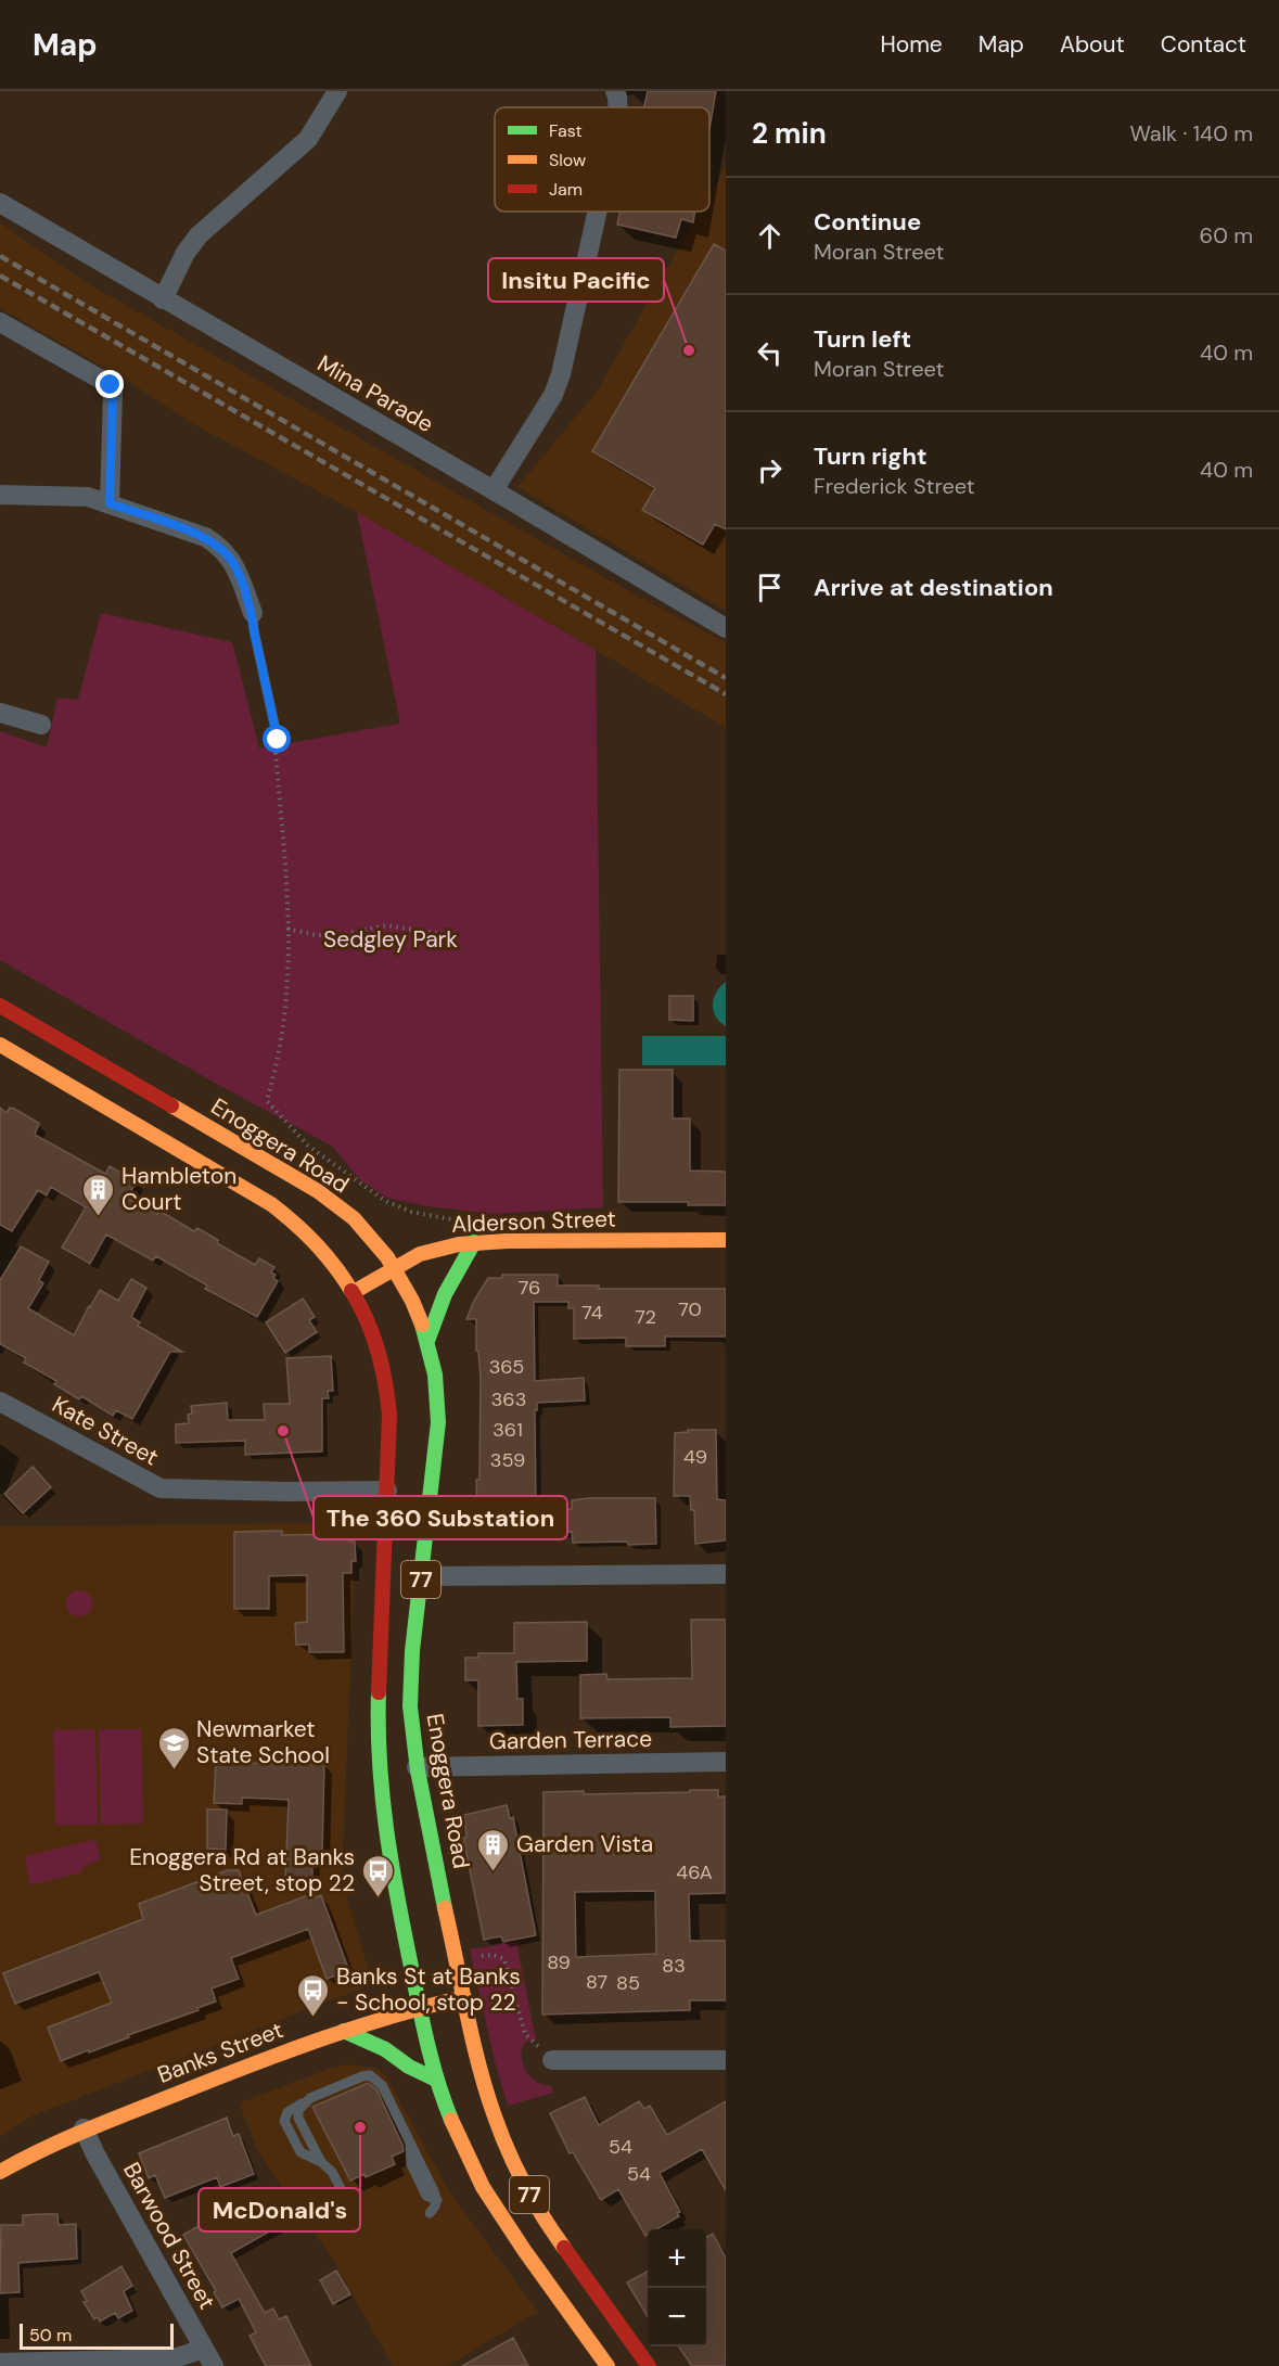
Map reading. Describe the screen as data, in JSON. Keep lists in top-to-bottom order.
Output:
{
  "streets": {
    "main road": [
      "Enoggera Road",
      "Alderson Street",
      "77",
      "Banks Street"
    ],
    "street": [
      "Mina Parade",
      "Kate Street",
      "Garden Terrace",
      "Barwood Street"
    ]
  },
  "crossings": [
    ["Enoggera Road", "Alderson Street"],
    ["Enoggera Road", "Garden Terrace"],
    ["Enoggera Road", "Banks Street"],
    ["Alderson Street", "77"],
    ["Kate Street", "77"],
    ["77", "Banks Street"],
    ["Banks Street", "Barwood Street"]
  ],
  "parks": ["Sedgley Park"],
  "places": {
    "other": ["Insitu Pacific", "The 360 Substation", "McDonald's"],
    "building": ["Hambleton Court", "Garden Vista"],
    "school or university": ["Newmarket State School"],
    "bus stop": ["Enoggera Rd at Banks Street, stop 22", "Banks St at Banks - School, stop 22"]
  },
  "house_numbers": [
    "76",
    "70",
    "74",
    "72",
    "365",
    "363",
    "361",
    "49",
    "359",
    "46A",
    "89",
    "83",
    "87",
    "85",
    "54",
    "54"
  ],
  "legend": ["Fast", "Slow", "Jam"],
  "scale_bar": "50 m",
  "page": {
    "header": "Map",
    "nav": [
      "Home",
      "Map",
      "About",
      "Contact"
    ],
    "heading": ["2 min", "Walk · 140 m"],
    "list": [
      ["Continue", "Moran Street", "60 m"],
      ["Turn left", "Moran Street", "40 m"],
      ["Turn right", "Frederick Street", "40 m"],
      "Arrive at destination"
    ],
    "map_buttons": ["+", "−"],
    "scale": "50 m"
  }
}
